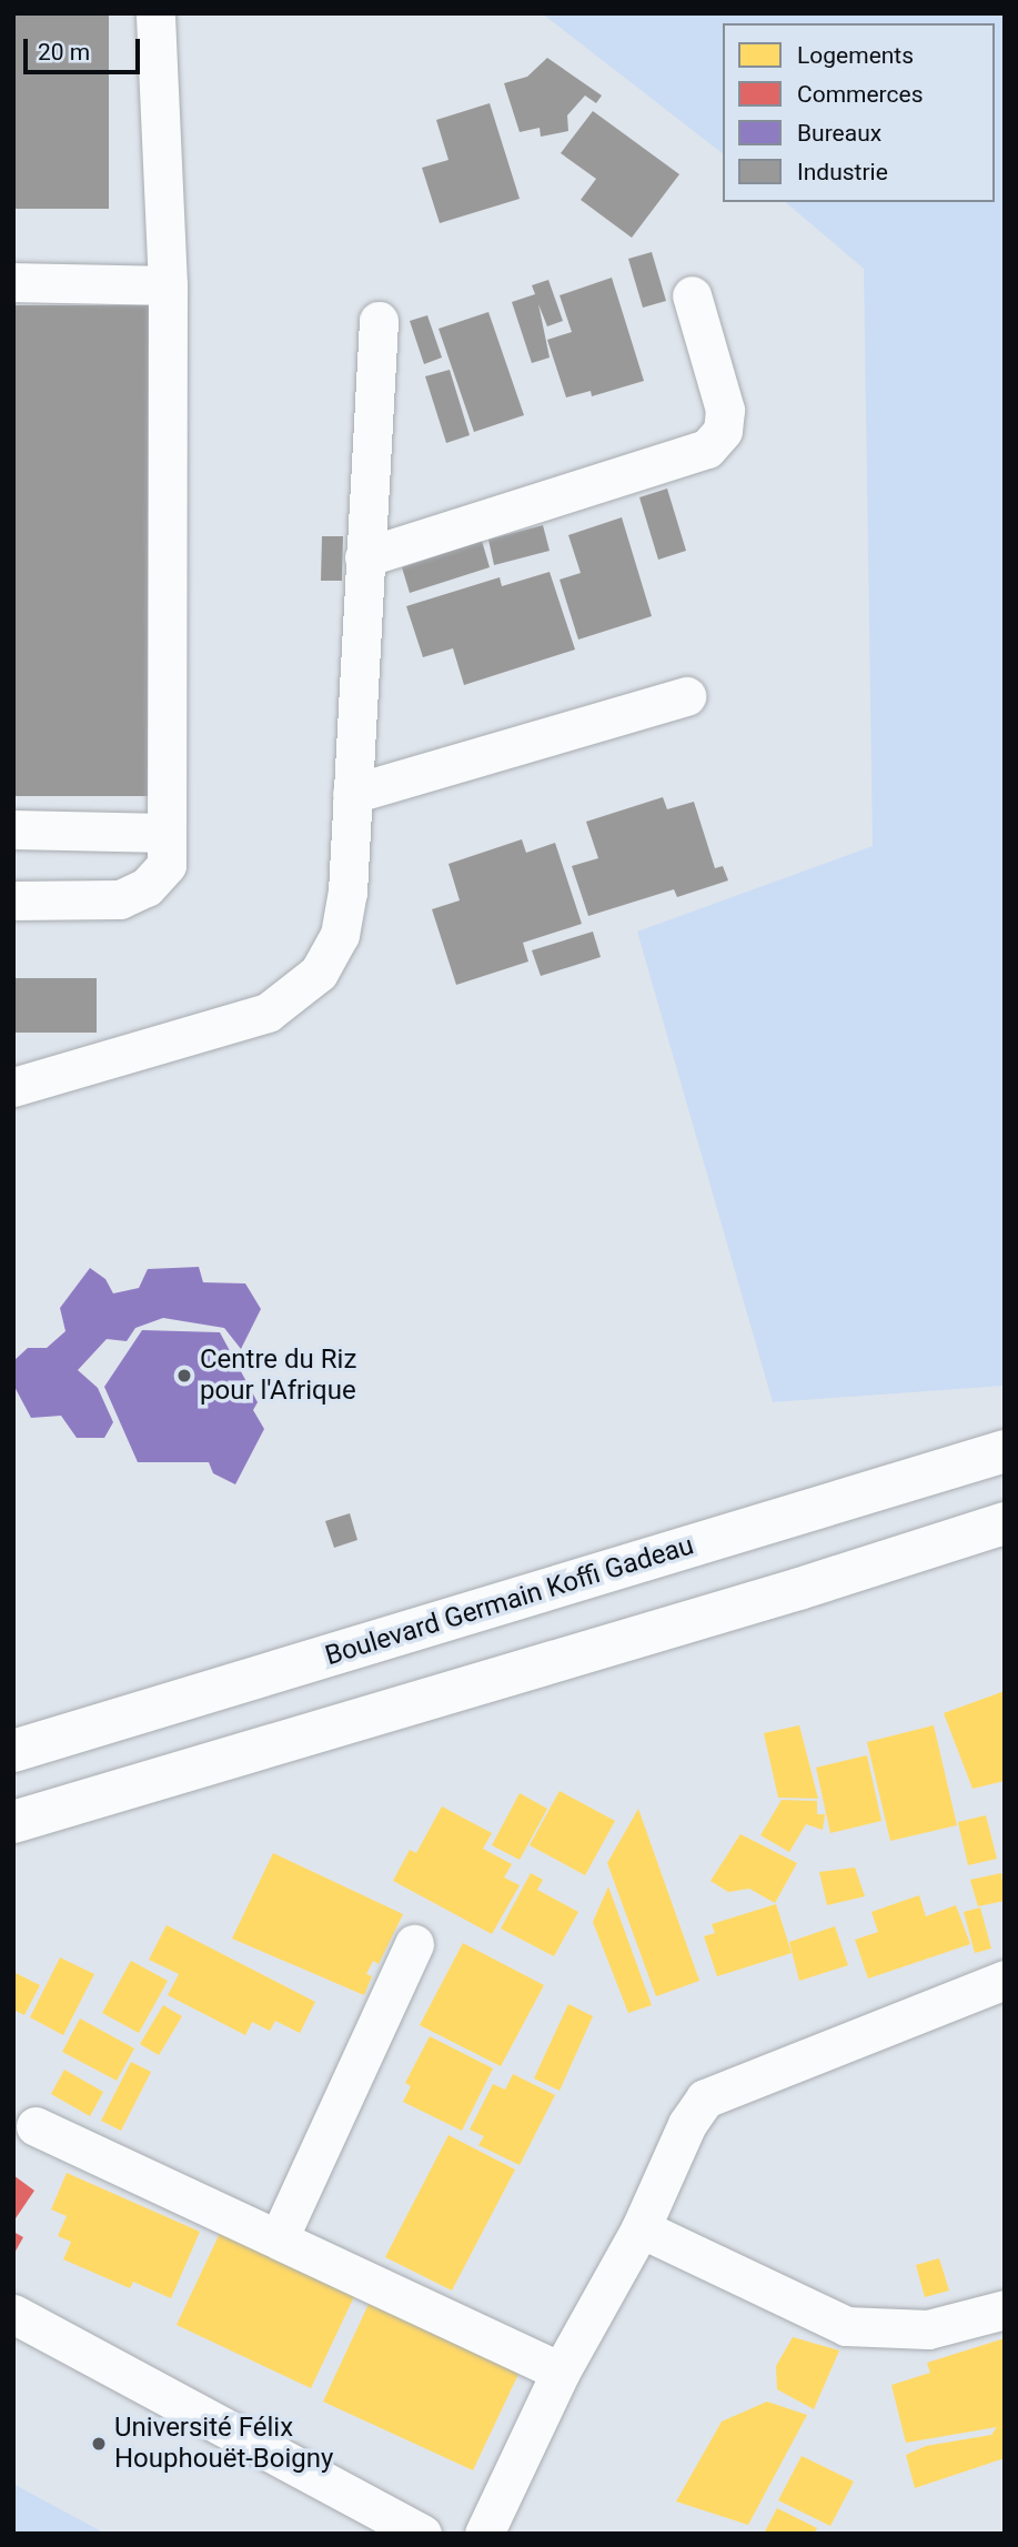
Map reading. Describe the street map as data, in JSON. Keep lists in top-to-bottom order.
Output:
{
  "streets": {
    "main road": ["Boulevard Germain Koffi Gadeau"]
  },
  "places": ["Centre du Riz pour l'Afrique", "Université Félix Houphouët-Boigny"],
  "legend": [
    "Logements",
    "Commerces",
    "Bureaux",
    "Industrie"
  ],
  "scale_bar": "20 m"
}
